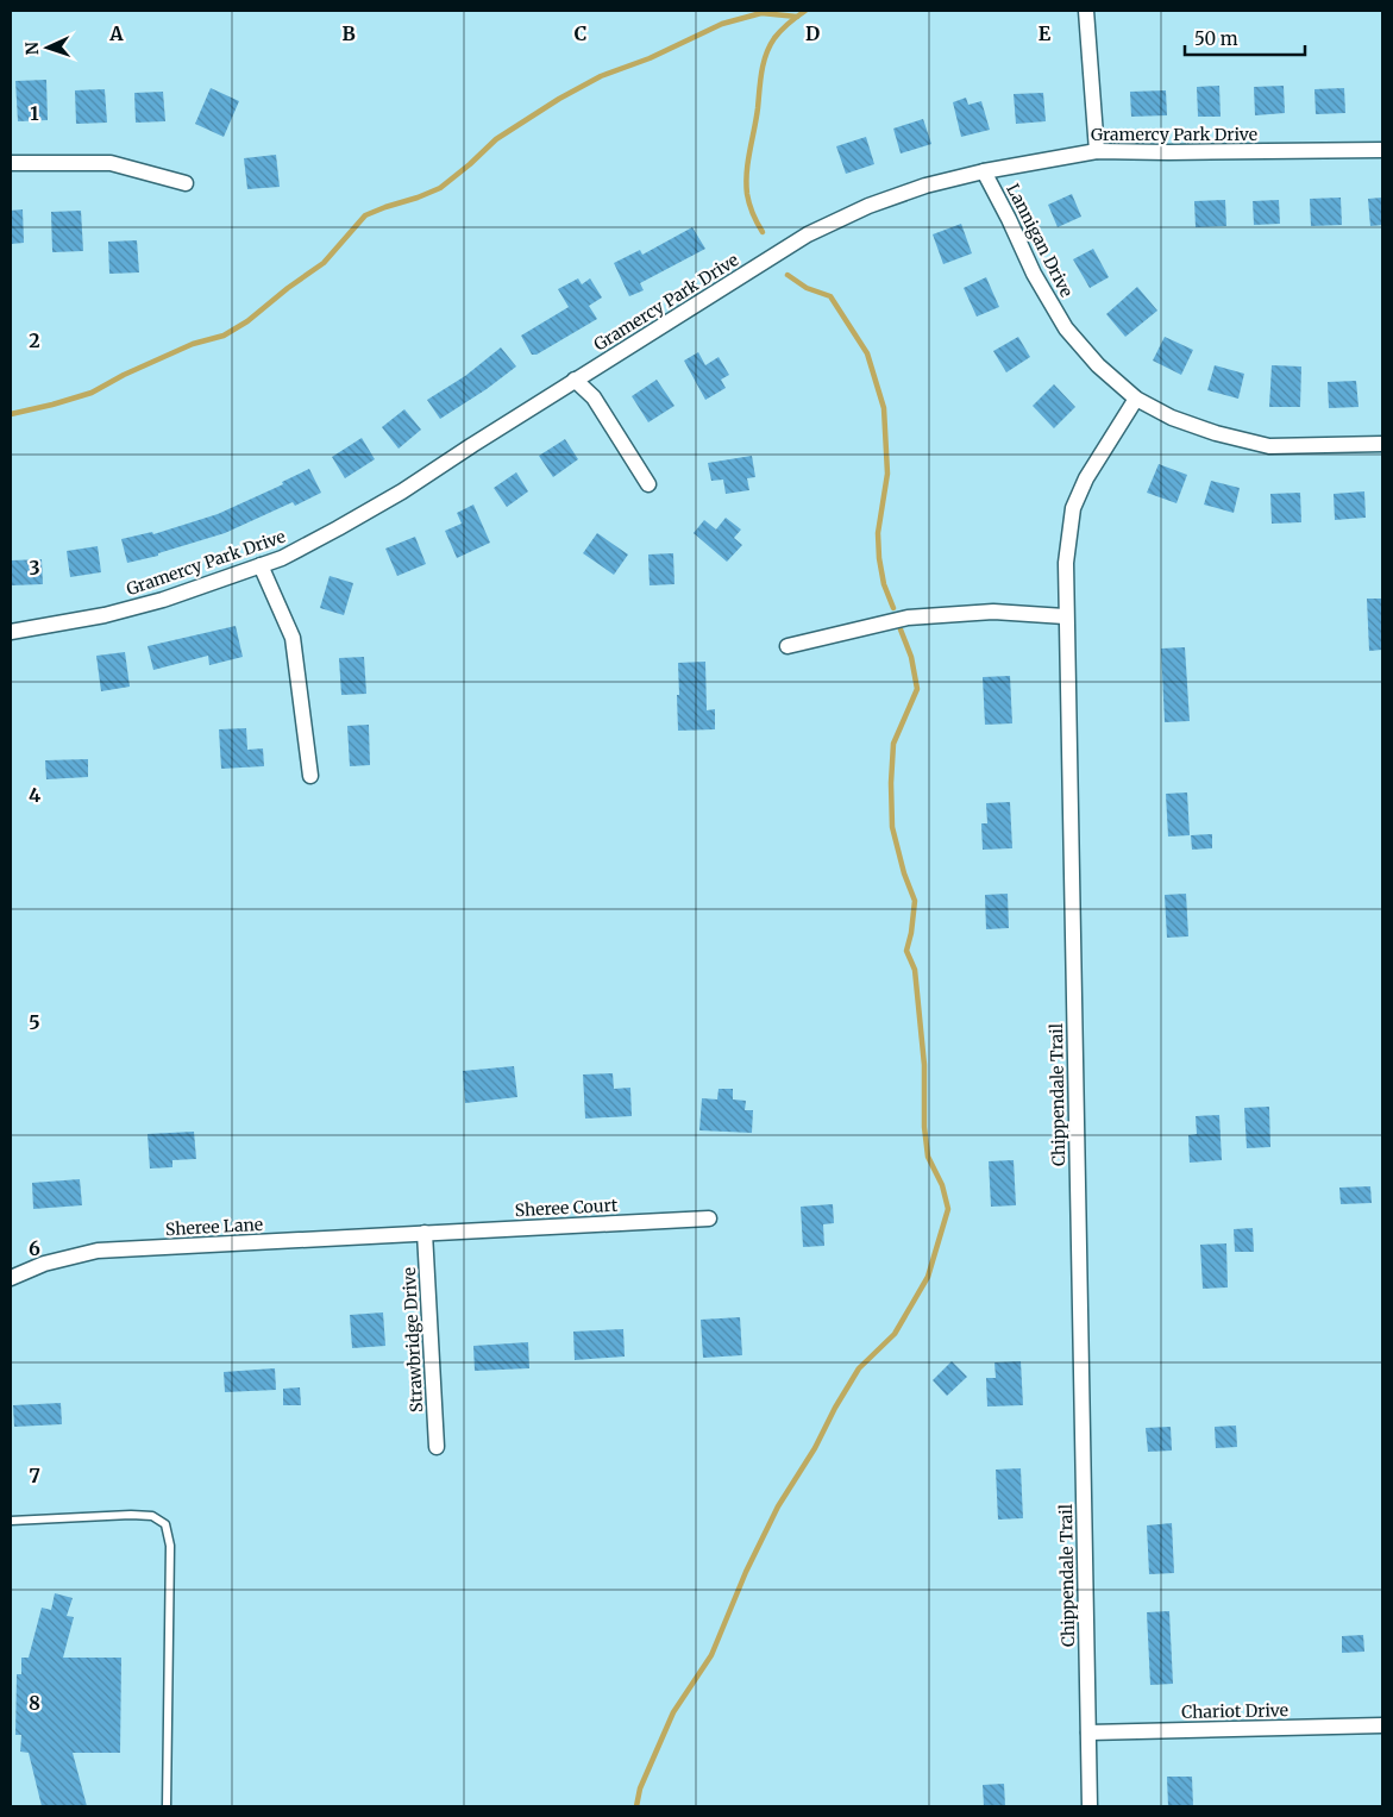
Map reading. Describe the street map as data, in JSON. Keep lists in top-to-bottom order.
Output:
{
  "streets": {
    "street": [
      "Gramercy Park Drive",
      "Lannigan Drive",
      "Chippendale Trail",
      "Sheree Court",
      "Sheree Lane",
      "Strawbridge Drive",
      "Chariot Drive"
    ]
  },
  "crossings": [
    ["Gramercy Park Drive", "Lannigan Drive"],
    ["Lannigan Drive", "Chippendale Trail"],
    ["Chippendale Trail", "Chariot Drive"],
    ["Sheree Court", "Sheree Lane"],
    ["Sheree Court", "Strawbridge Drive"],
    ["Sheree Lane", "Strawbridge Drive"]
  ],
  "scale_bar": "50 m",
  "north": "left",
  "grid": {
    "columns": [
      "A",
      "B",
      "C",
      "D",
      "E"
    ],
    "rows": [
      "1",
      "2",
      "3",
      "4",
      "5",
      "6",
      "7",
      "8"
    ]
  }
}
